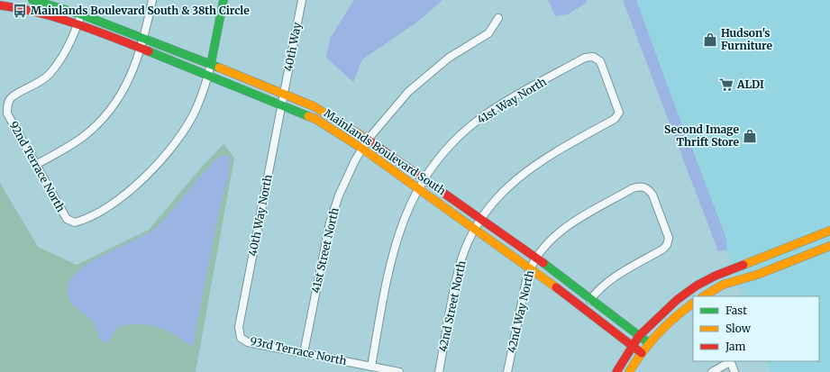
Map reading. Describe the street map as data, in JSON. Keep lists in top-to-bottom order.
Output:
{
  "streets": {
    "street": [
      "40th Way",
      "41st Way North",
      "Mainlands Boulevard South",
      "92nd Terrace North",
      "40th Way North",
      "41st Street North",
      "42nd Street North",
      "42nd Way North",
      "93rd Terrace North"
    ]
  },
  "crossings": [
    ["40th Way", "Mainlands Boulevard South"],
    ["40th Way", "40th Way North"],
    ["41st Way North", "Mainlands Boulevard South"],
    ["41st Way North", "42nd Street North"],
    ["41st Way North", "93rd Terrace North"],
    ["Mainlands Boulevard South", "92nd Terrace North"],
    ["Mainlands Boulevard South", "40th Way North"],
    ["Mainlands Boulevard South", "41st Street North"],
    ["Mainlands Boulevard South", "42nd Street North"],
    ["Mainlands Boulevard South", "42nd Way North"],
    ["40th Way North", "93rd Terrace North"],
    ["41st Street North", "93rd Terrace North"]
  ],
  "places": {
    "bus stop": ["Mainlands Boulevard South & 38th Circle"],
    "shop": ["Hudson's Furniture", "Second Image Thrift Store"],
    "supermarket": ["ALDI"]
  },
  "legend": ["Fast", "Slow", "Jam"]
}
